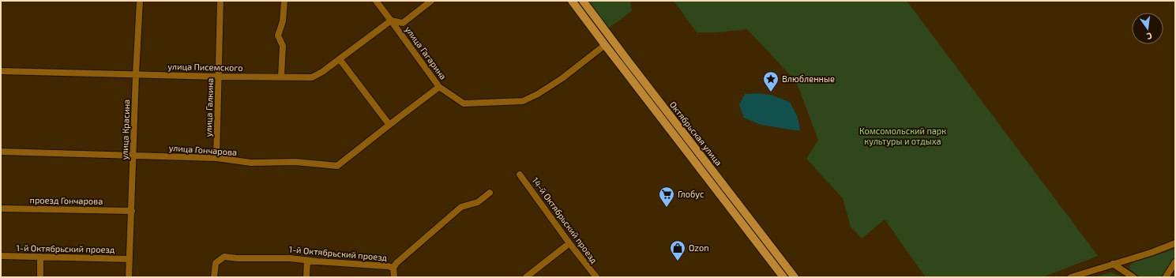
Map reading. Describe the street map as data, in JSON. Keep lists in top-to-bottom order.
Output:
{
  "streets": {
    "main road": ["Октябрьская улица"],
    "street": [
      "улица Гагарина",
      "улица Писемского",
      "улица Галкина",
      "улица Красина",
      "улица Гончарова",
      "проезд Гончарова",
      "14-й Октябрьский проезд",
      "1-й Октябрьский проезд"
    ]
  },
  "crossings": [
    ["улица Гагарина", "улица Писемского"],
    ["улица Гагарина", "Октябрьская улица"],
    ["улица Гагарина", "улица Гончарова"],
    ["улица Писемского", "улица Галкина"],
    ["улица Писемского", "улица Красина"],
    ["улица Галкина", "улица Гончарова"],
    ["улица Красина", "улица Гончарова"],
    ["улица Красина", "проезд Гончарова"],
    ["улица Красина", "1-й Октябрьский проезд"]
  ],
  "parks": ["Комсомольский парк культуры и отдыха"],
  "places": {
    "place": ["Влюбленные"],
    "supermarket": ["Глобус"],
    "shop": ["Ozon"]
  },
  "north": "bottom"
}
